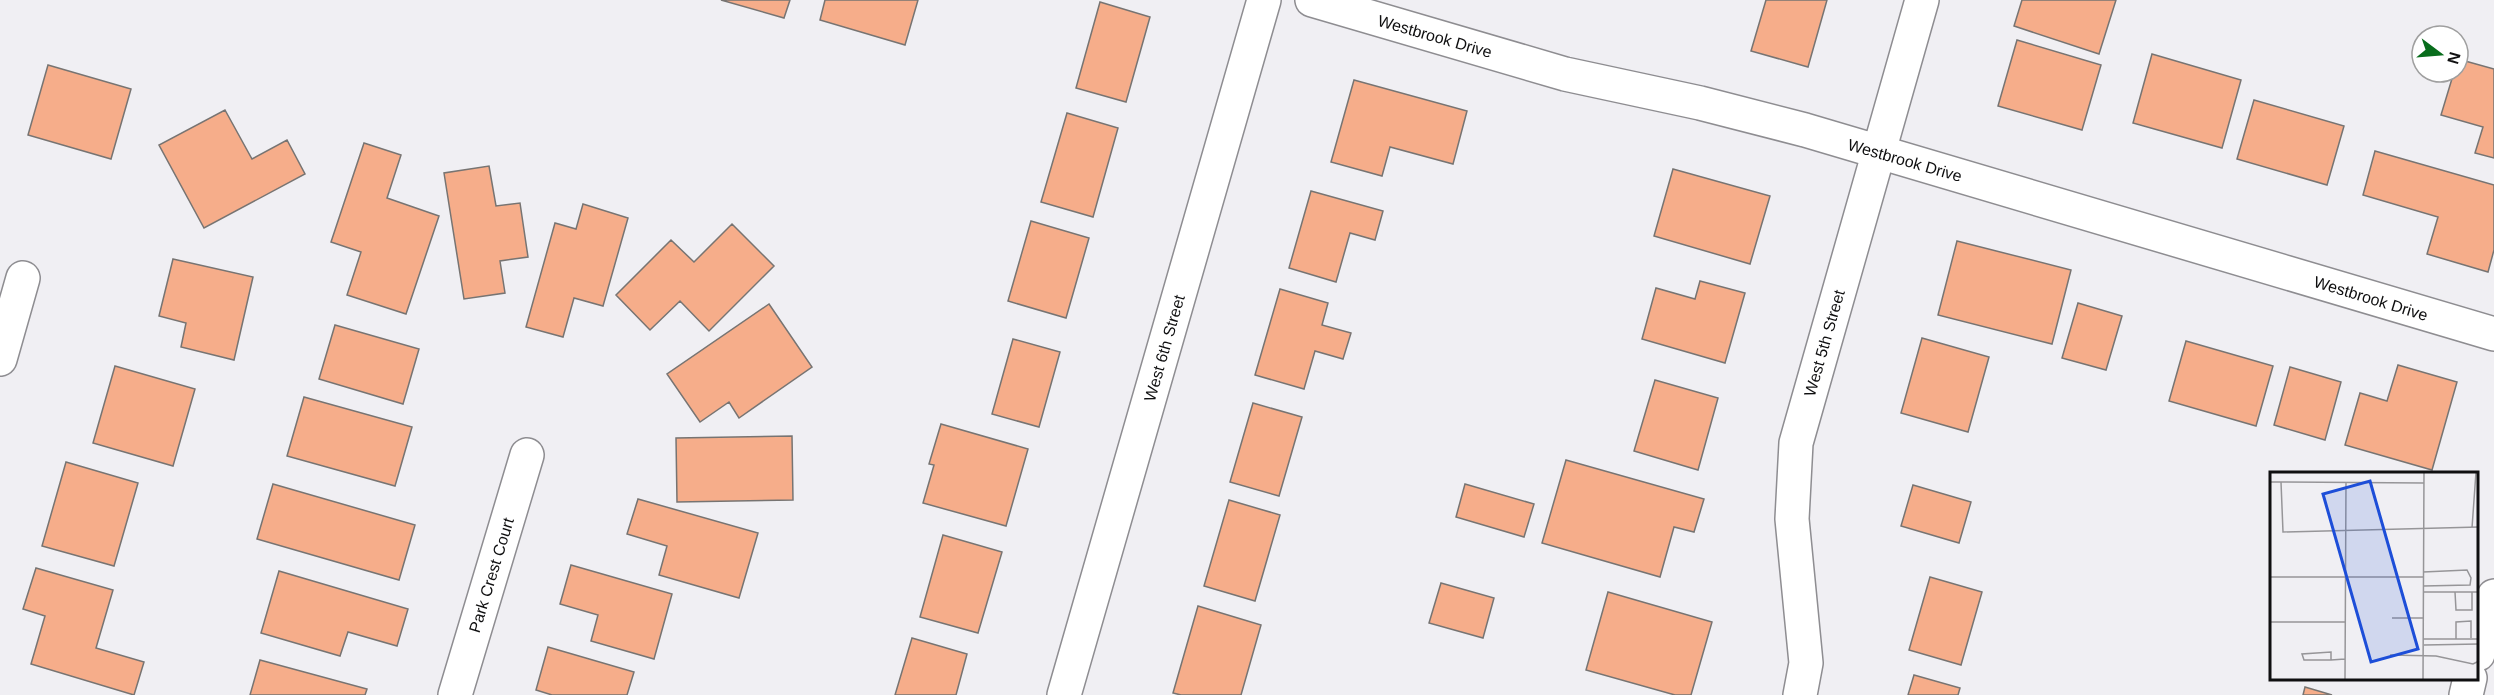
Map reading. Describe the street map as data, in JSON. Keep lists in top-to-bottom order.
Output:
{
  "streets": {
    "street": [
      "Westbrook Drive",
      "West 5th Street",
      "West 6th Street",
      "Park Crest Court"
    ]
  },
  "crossings": [
    ["Westbrook Drive", "West 5th Street"]
  ],
  "north": "right"
}
